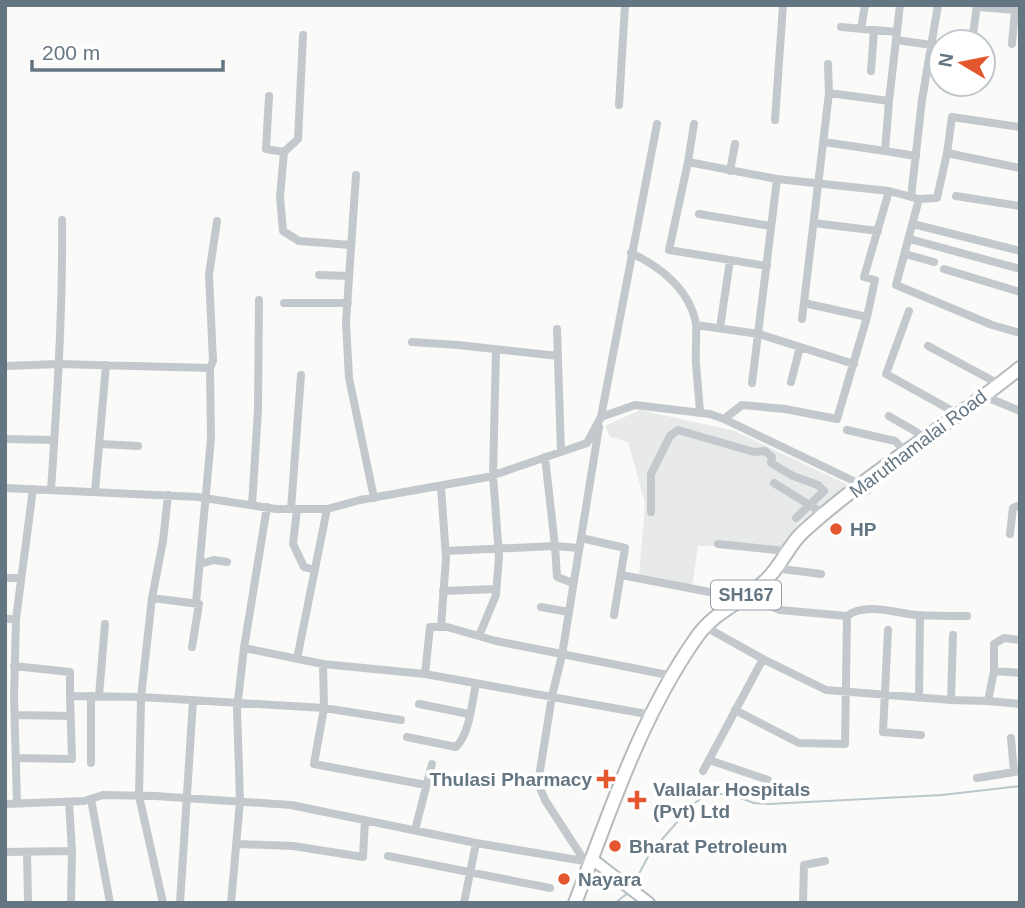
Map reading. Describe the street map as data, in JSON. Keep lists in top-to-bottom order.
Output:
{
  "streets": {
    "main road": ["Maruthamalai Road", "SH167"]
  },
  "places": {
    "other": ["HP", "Bharat Petroleum", "Nayara"],
    "health": ["Thulasi Pharmacy", "Vallalar Hospitals (Pvt) Ltd"]
  },
  "scale_bar": "200 m",
  "north": "left"
}
